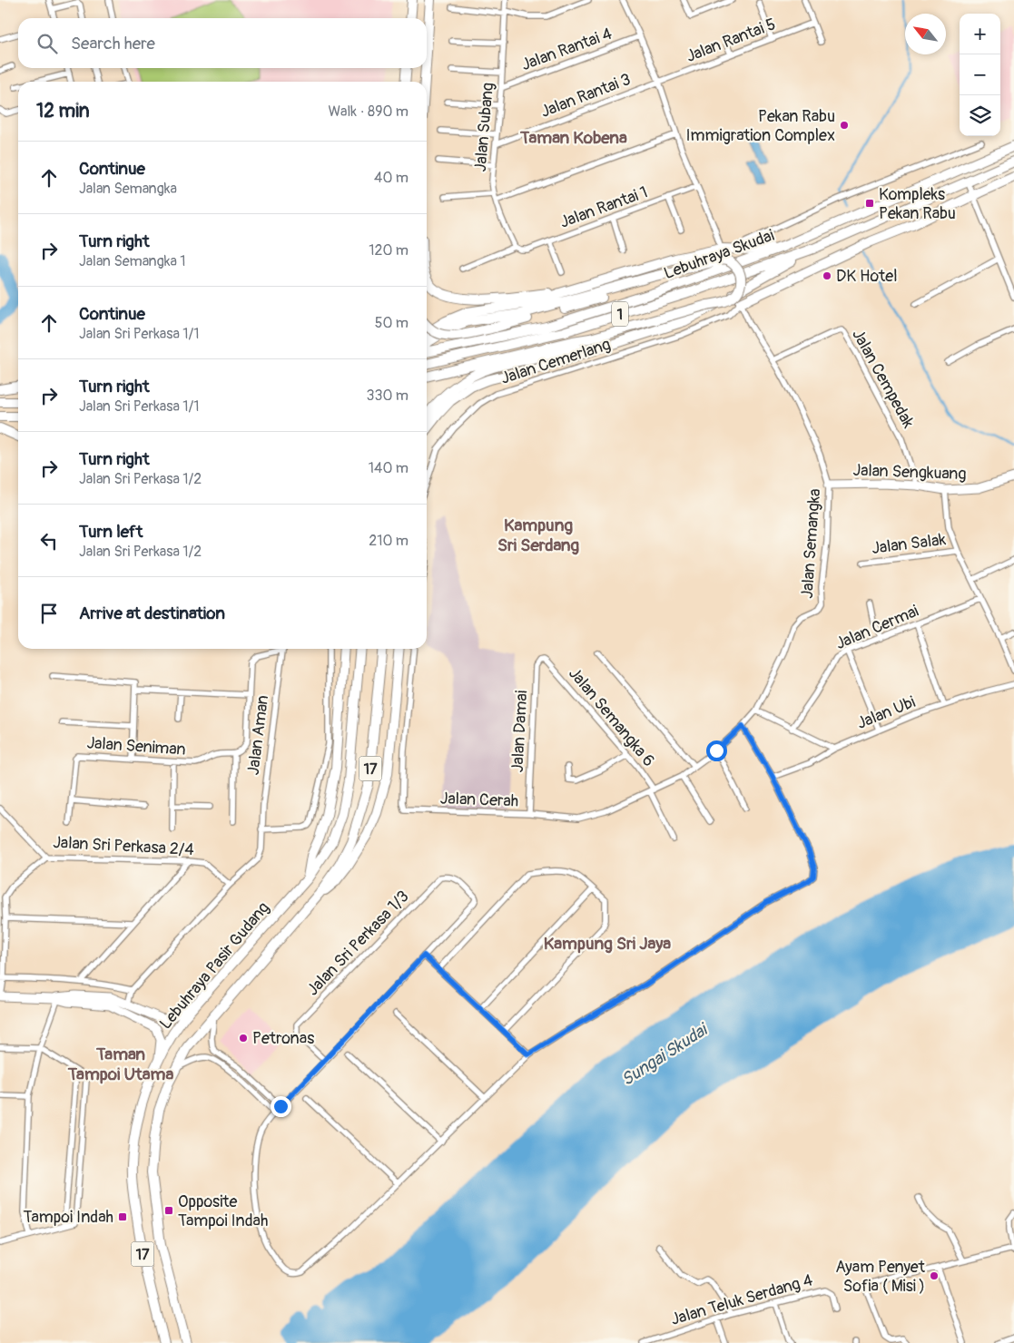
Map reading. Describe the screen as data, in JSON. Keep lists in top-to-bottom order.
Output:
{
  "streets": {
    "highway": [
      "Lebuhraya Skudai",
      "1",
      "17",
      "Lebuhraya Pasir Gudang"
    ],
    "street": [
      "Jalan Rantai 5",
      "Jalan Rantai 4",
      "Jalan Rantai 3",
      "Jalan Subang",
      "Jalan Rantai 1",
      "Jalan Cemerlang",
      "Jalan Cempedak",
      "Jalan Sengkuang",
      "Jalan Semangka",
      "Jalan Salak",
      "Jalan Cermai",
      "Jalan Ubi",
      "Jalan Semangka 6",
      "Jalan Damai",
      "Jalan Aman",
      "Jalan Seniman",
      "Jalan Cerah",
      "Jalan Sri Perkasa 2/4",
      "Jalan Sri Perkasa 1/3",
      "Jalan Teluk Serdang 4"
    ]
  },
  "crossings": [
    ["Jalan Rantai 5", "Jalan Rantai 3"],
    ["Jalan Rantai 4", "Jalan Subang"],
    ["Jalan Rantai 3", "Jalan Subang"],
    ["Jalan Subang", "Jalan Rantai 1"],
    ["Jalan Cemerlang", "Jalan Semangka"],
    ["Jalan Cempedak", "Jalan Sengkuang"],
    ["Jalan Cempedak", "Jalan Semangka"],
    ["Jalan Sengkuang", "Jalan Semangka"],
    ["Jalan Semangka", "Jalan Semangka 6"],
    ["Jalan Semangka", "Jalan Cerah"],
    ["Jalan Semangka 6", "Jalan Damai"],
    ["Jalan Damai", "Jalan Cerah"],
    ["Jalan Aman", "Jalan Sri Perkasa 2/4"]
  ],
  "districts": [
    "Taman Kobena",
    "Kampung Sri Serdang",
    "Kampung Sri Jaya",
    "Taman Tampoi Utama"
  ],
  "water": ["Sungai Skudai"],
  "places": {
    "other": [
      "Pekan Rabu Immigration Complex",
      "DK Hotel",
      "Petronas",
      "Ayam Penyet Sofia ( Misi )"
    ],
    "transit": ["Kompleks Pekan Rabu", "Opposite Tampoi Indah", "Tampoi Indah"]
  },
  "north": "top left",
  "page": {
    "map_buttons": ["+", "−"],
    "search": "Search here",
    "heading": ["12 min", "Walk · 890 m"],
    "list": [
      ["Continue", "Jalan Semangka", "40 m"],
      ["Turn right", "Jalan Semangka 1", "120 m"],
      ["Continue", "Jalan Sri Perkasa 1/1", "50 m"],
      ["Turn right", "Jalan Sri Perkasa 1/1", "330 m"],
      ["Turn right", "Jalan Sri Perkasa 1/2", "140 m"],
      ["Turn left", "Jalan Sri Perkasa 1/2", "210 m"],
      "Arrive at destination"
    ]
  }
}
